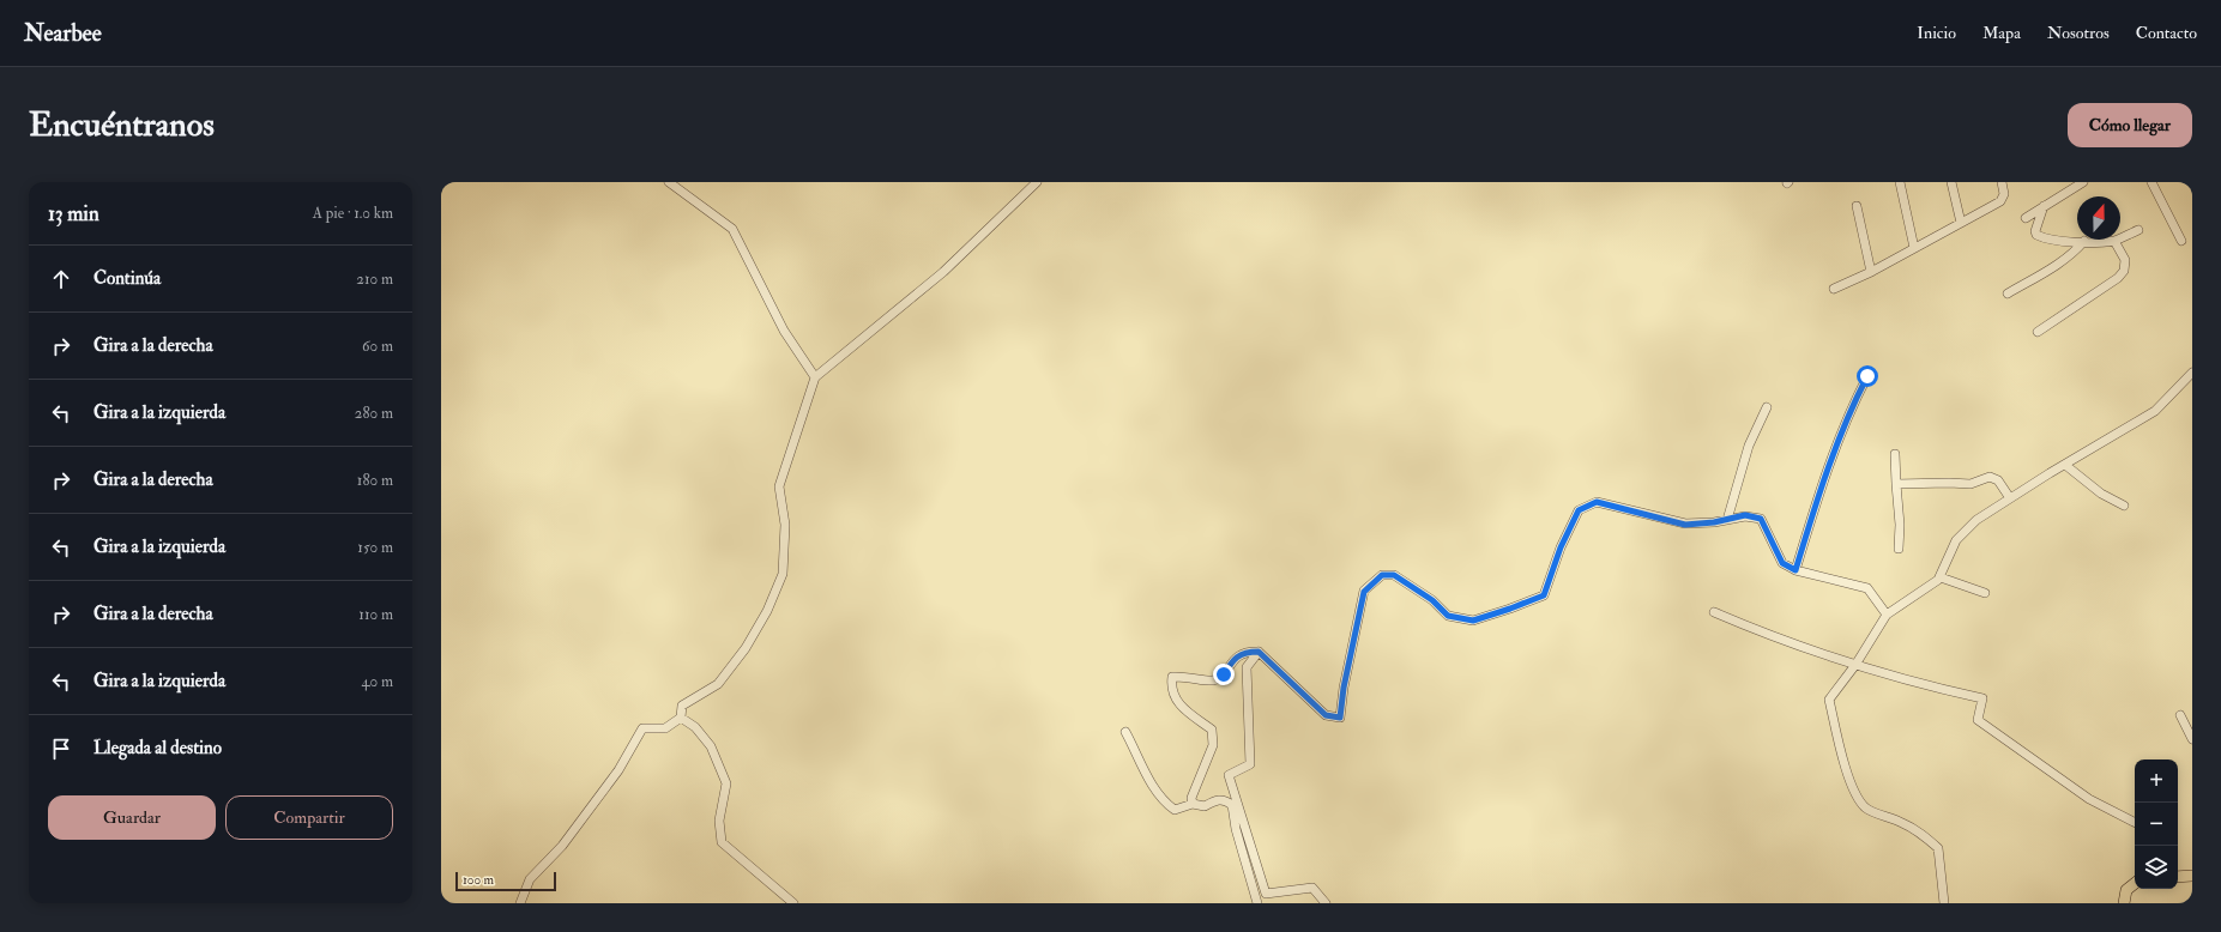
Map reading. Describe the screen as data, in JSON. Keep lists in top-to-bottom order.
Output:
{
  "scale_bar": "100 m",
  "north": "top",
  "page": {
    "header": "Nearbee",
    "nav": [
      "Inicio",
      "Mapa",
      "Nosotros",
      "Contacto"
    ],
    "buttons": [
      "Cómo llegar",
      ["Guardar", "Compartir"]
    ],
    "title": "Encuéntranos",
    "heading": ["13 min", "A pie · 1.0 km"],
    "list": [
      ["Continúa", "210 m"],
      ["Gira a la derecha", "60 m"],
      ["Gira a la izquierda", "280 m"],
      ["Gira a la derecha", "180 m"],
      ["Gira a la izquierda", "150 m"],
      ["Gira a la derecha", "110 m"],
      ["Gira a la izquierda", "40 m"],
      "Llegada al destino"
    ],
    "map_buttons": ["+", "−"],
    "scale": "100 m"
  }
}
